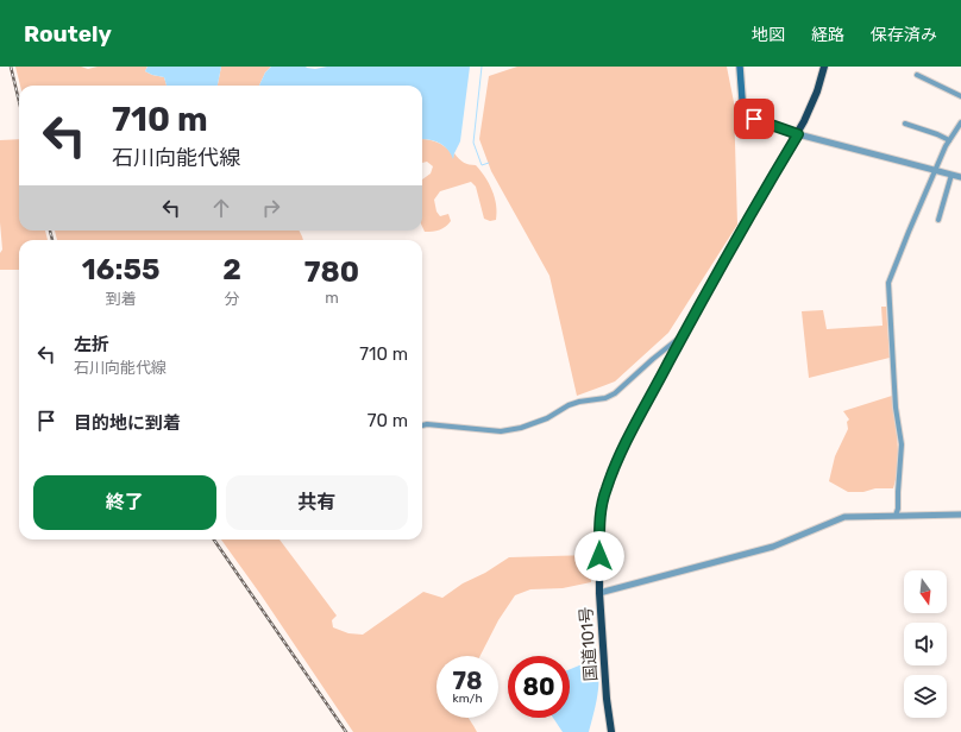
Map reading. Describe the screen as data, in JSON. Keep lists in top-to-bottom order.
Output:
{
  "streets": {
    "highway": ["国道101号"]
  },
  "north": "bottom",
  "page": {
    "header": "Routely",
    "nav": ["地図", "経路", "保存済み"],
    "turn": ["710 m", "石川向能代線"],
    "eta": [
      "16:55",
      "到着",
      "2",
      "分",
      "780",
      "m"
    ],
    "list": [
      {
        "name": "左折",
        "note": "石川向能代線",
        "value": "710 m"
      },
      {
        "name": "目的地に到着",
        "value": "70 m"
      }
    ],
    "buttons": ["終了", "共有"],
    "speed": "78 km/h",
    "limit": "80"
  }
}
